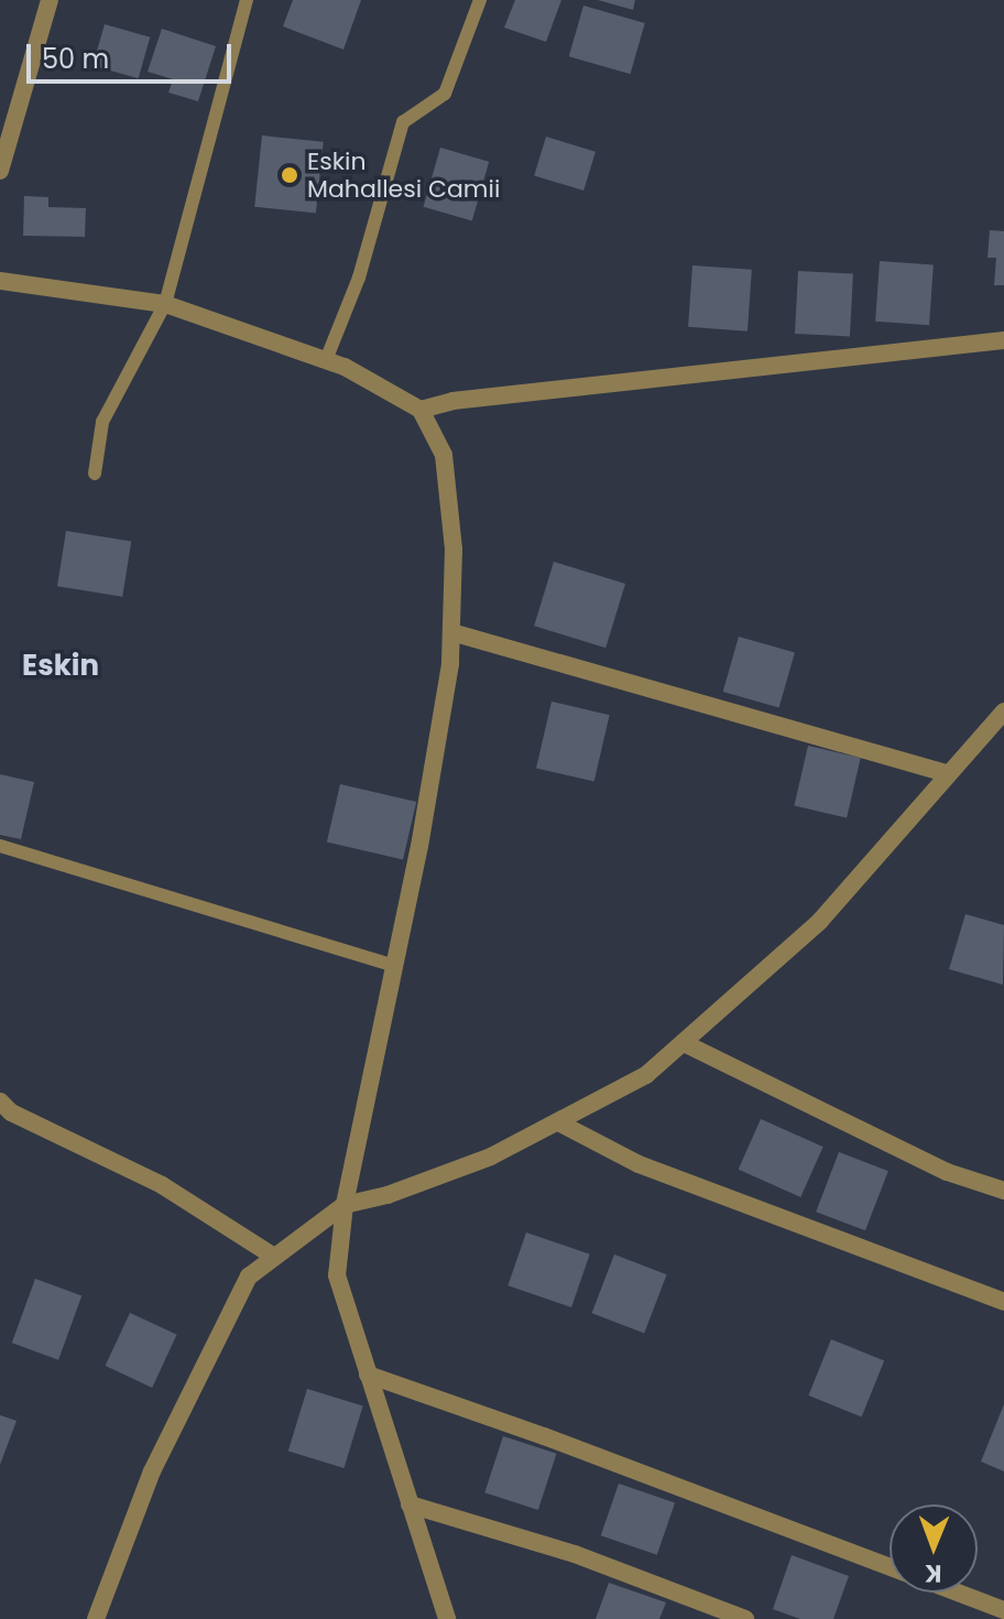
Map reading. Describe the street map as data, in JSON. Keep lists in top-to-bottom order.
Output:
{
  "districts": ["Eskin"],
  "places": ["Eskin Mahallesi Camii"],
  "scale_bar": "50 m",
  "north": "bottom"
}
